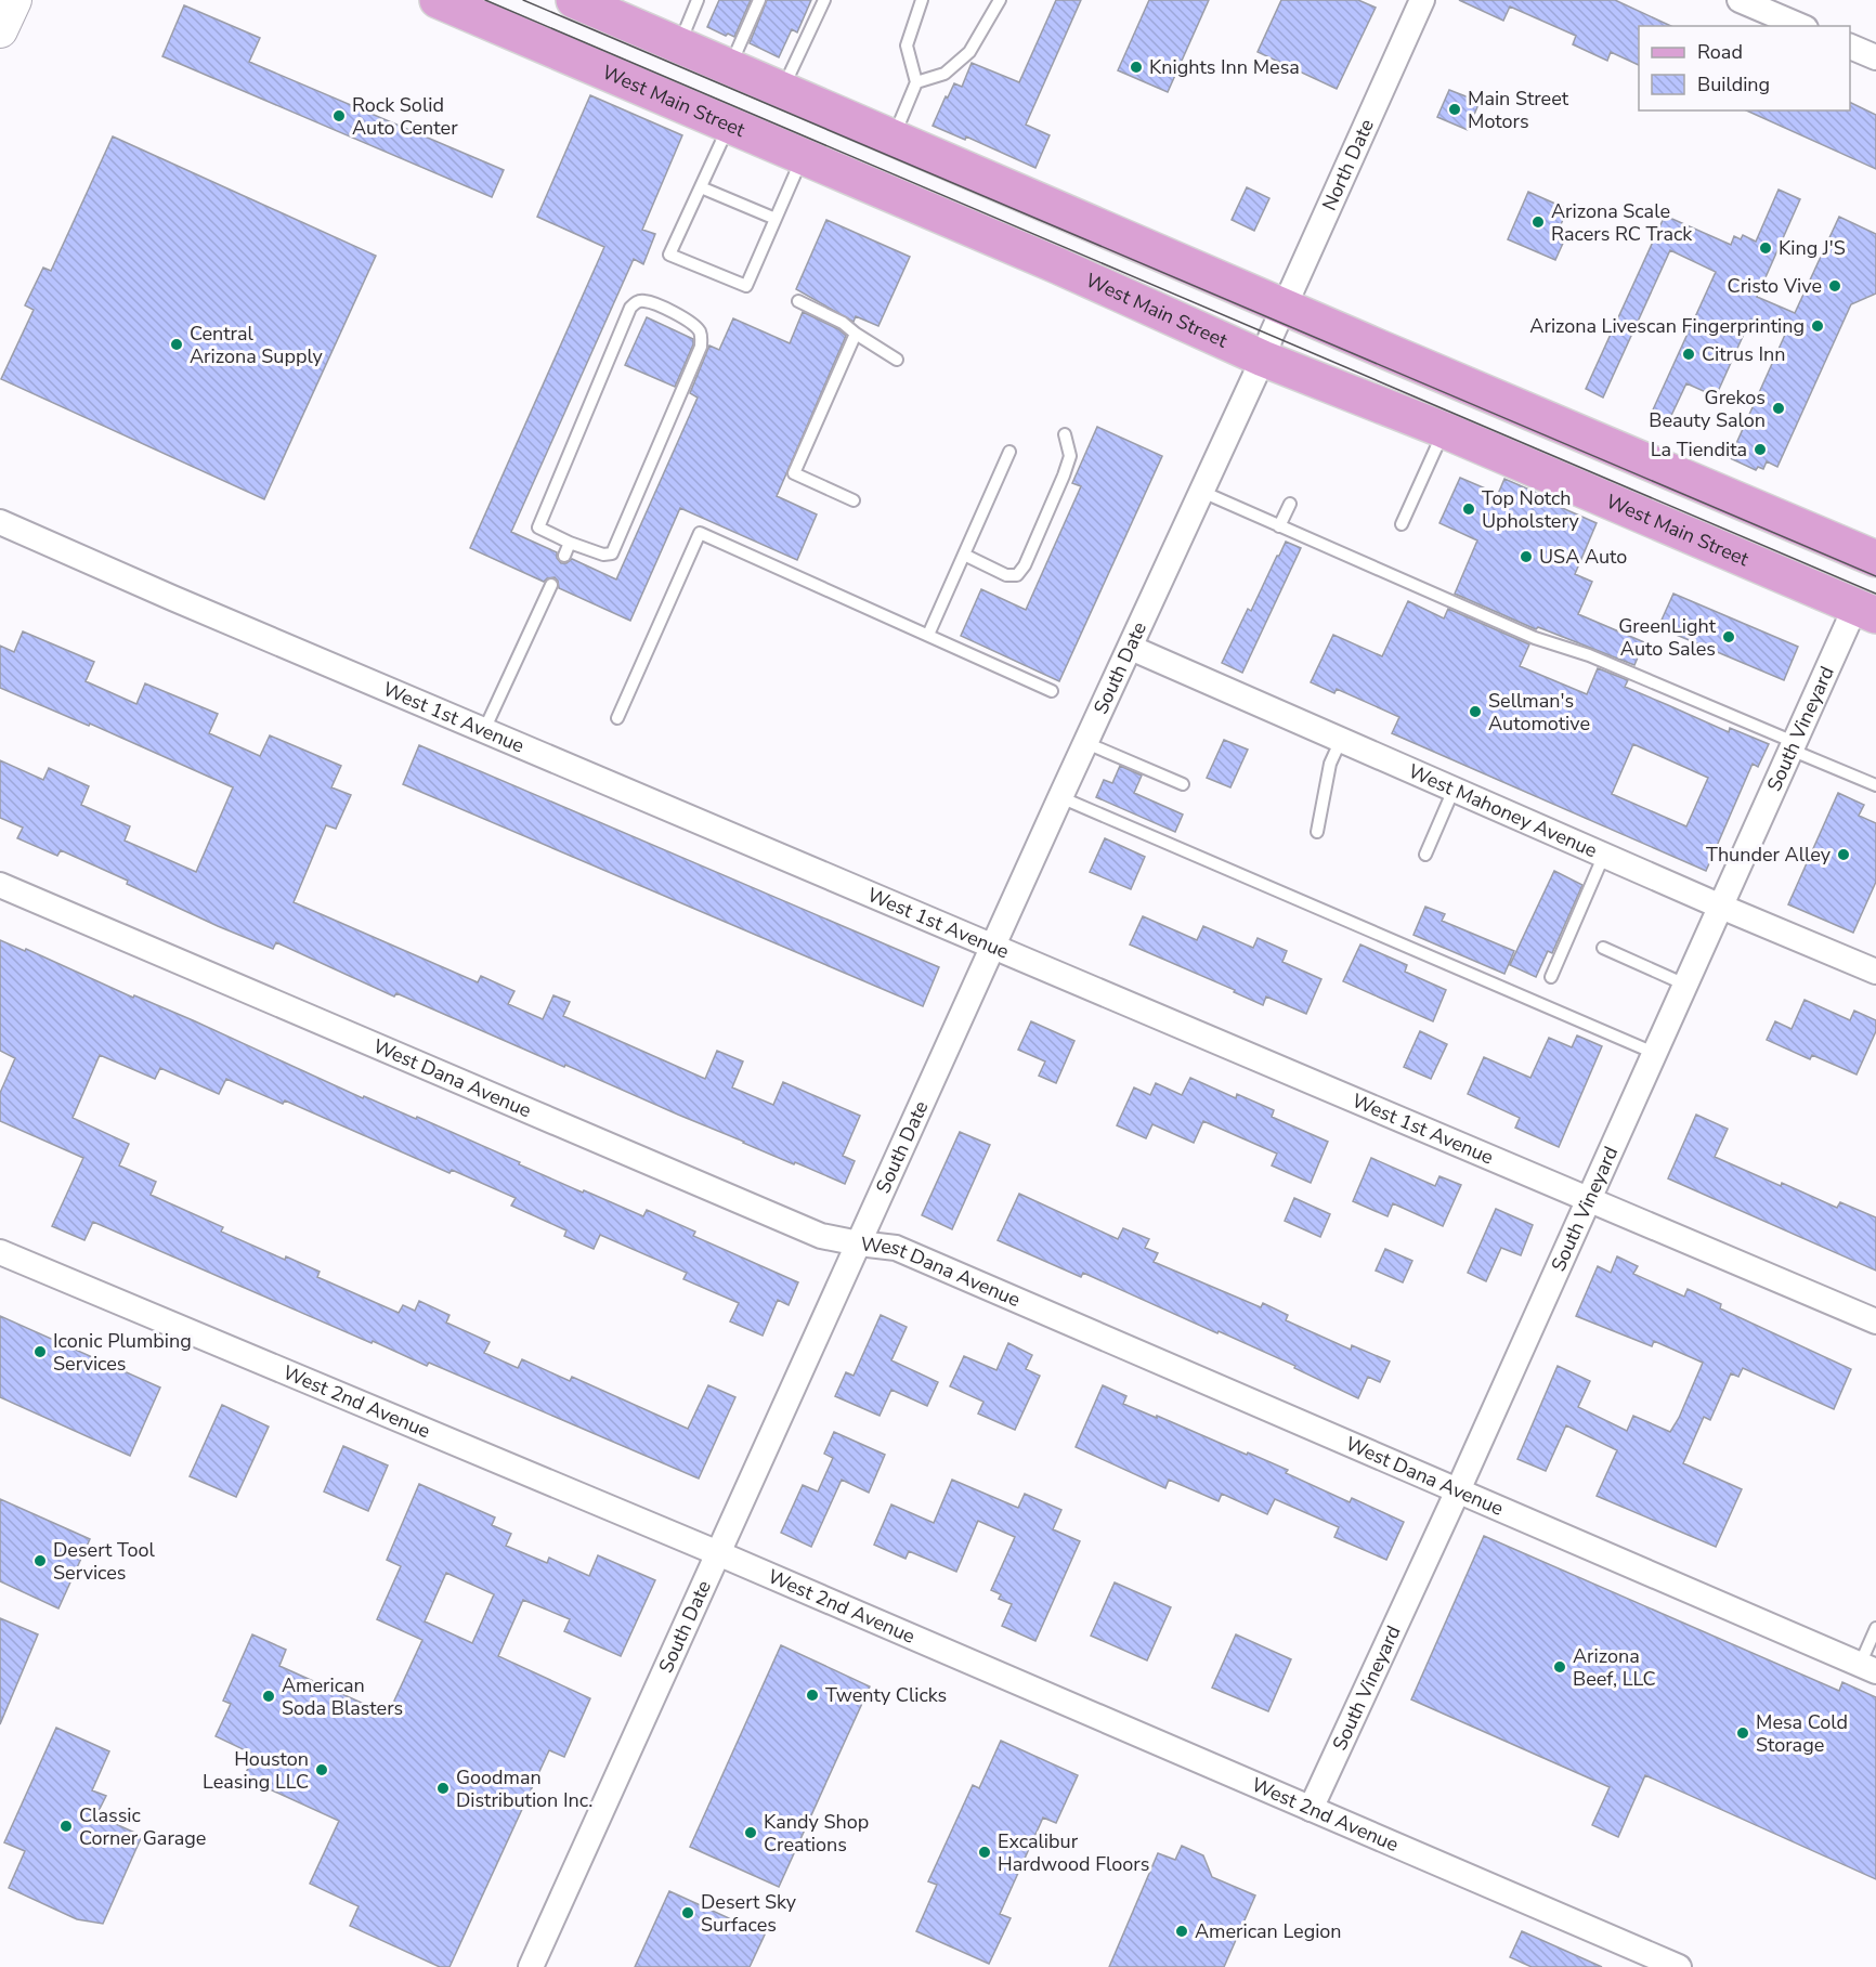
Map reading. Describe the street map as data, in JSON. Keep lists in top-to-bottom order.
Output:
{
  "streets": {
    "main road": ["West Main Street"],
    "street": [
      "North Date",
      "South Date",
      "West 1st Avenue",
      "South Vineyard",
      "West Mahoney Avenue",
      "West Dana Avenue",
      "West 2nd Avenue"
    ]
  },
  "crossings": [
    ["West Main Street", "North Date"],
    ["West Main Street", "South Date"],
    ["West Main Street", "South Vineyard"],
    ["North Date", "South Date"],
    ["South Date", "West 1st Avenue"],
    ["South Date", "West Mahoney Avenue"],
    ["South Date", "West Dana Avenue"],
    ["South Date", "West 2nd Avenue"],
    ["West 1st Avenue", "South Vineyard"],
    ["South Vineyard", "West Mahoney Avenue"],
    ["South Vineyard", "West Dana Avenue"],
    ["South Vineyard", "West 2nd Avenue"]
  ],
  "places": [
    "Knights Inn Mesa",
    "Main Street Motors",
    "Rock Solid Auto Center",
    "Arizona Scale Racers RC Track",
    "King J'S",
    "Cristo Vive",
    "Arizona Livescan Fingerprinting",
    "Central Arizona Supply",
    "Citrus Inn",
    "Grekos Beauty Salon",
    "La Tiendita",
    "Top Notch Upholstery",
    "USA Auto",
    "GreenLight Auto Sales",
    "Sellman's Automotive",
    "Thunder Alley",
    "Iconic Plumbing Services",
    "Desert Tool Services",
    "Arizona Beef, LLC",
    "Twenty Clicks",
    "American Soda Blasters",
    "Mesa Cold Storage",
    "Houston Leasing LLC",
    "Goodman Distribution Inc.",
    "Classic Corner Garage",
    "Kandy Shop Creations",
    "Excalibur Hardwood Floors",
    "Desert Sky Surfaces",
    "American Legion"
  ],
  "legend": ["Road", "Building"]
}
